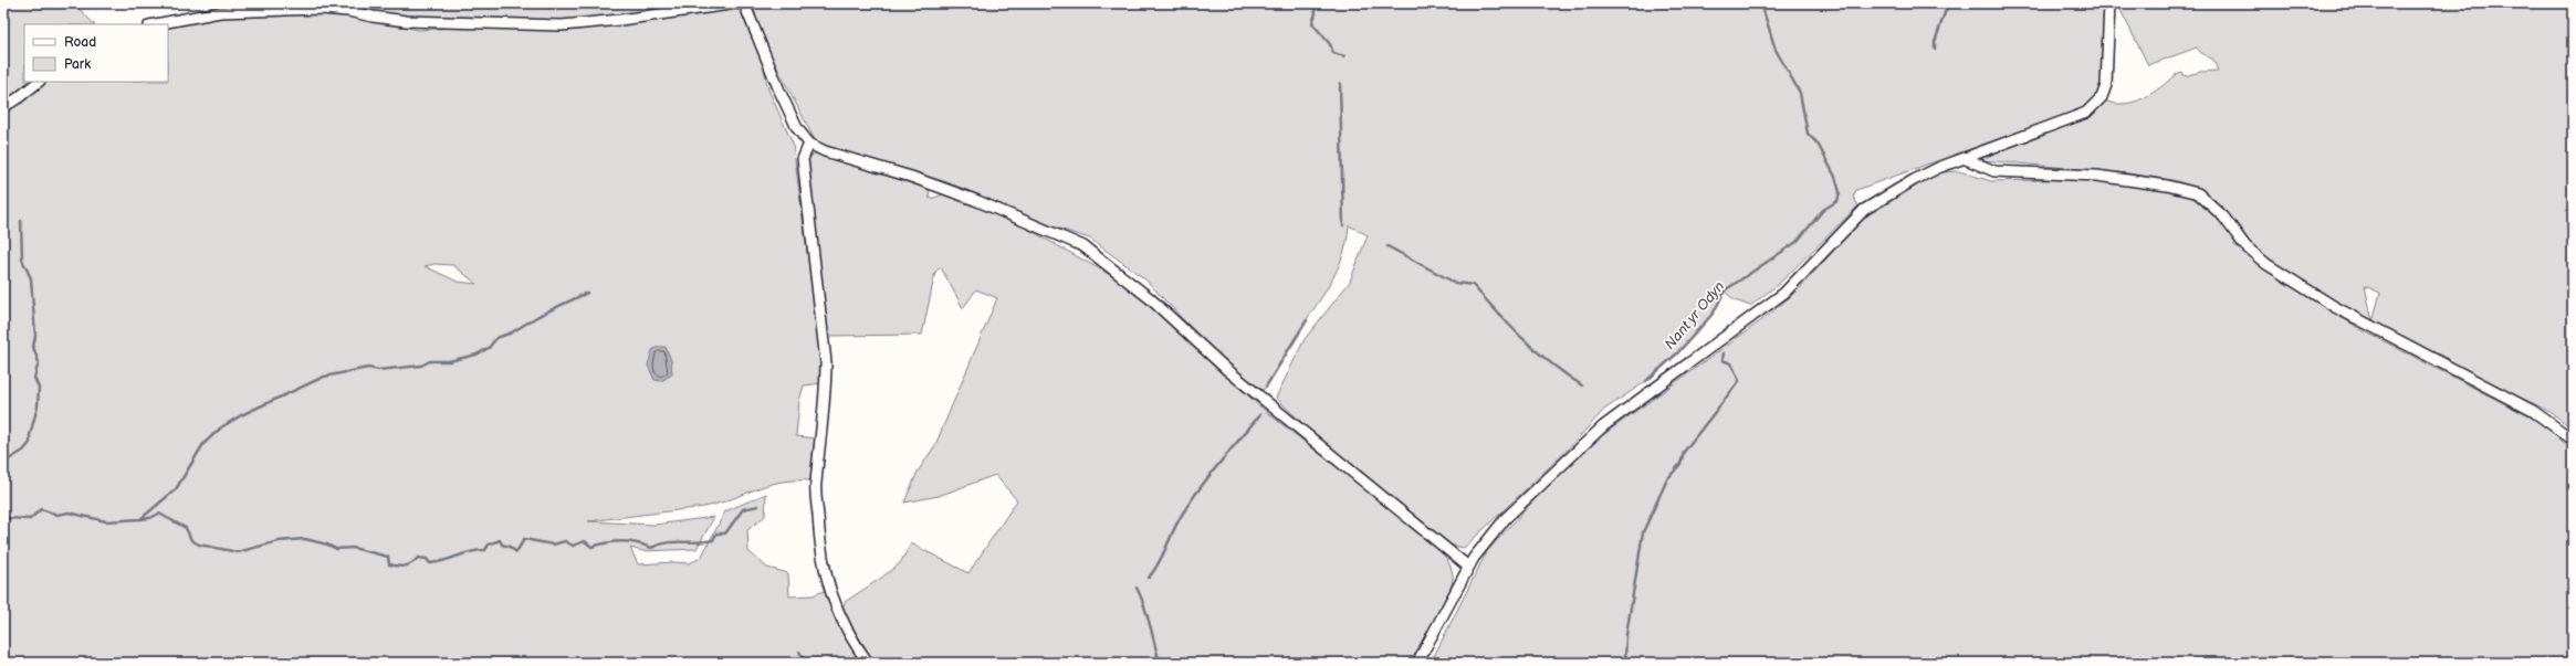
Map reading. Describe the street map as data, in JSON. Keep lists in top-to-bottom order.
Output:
{
  "water": ["Nant yr Odyn"],
  "legend": ["Road", "Park"]
}
